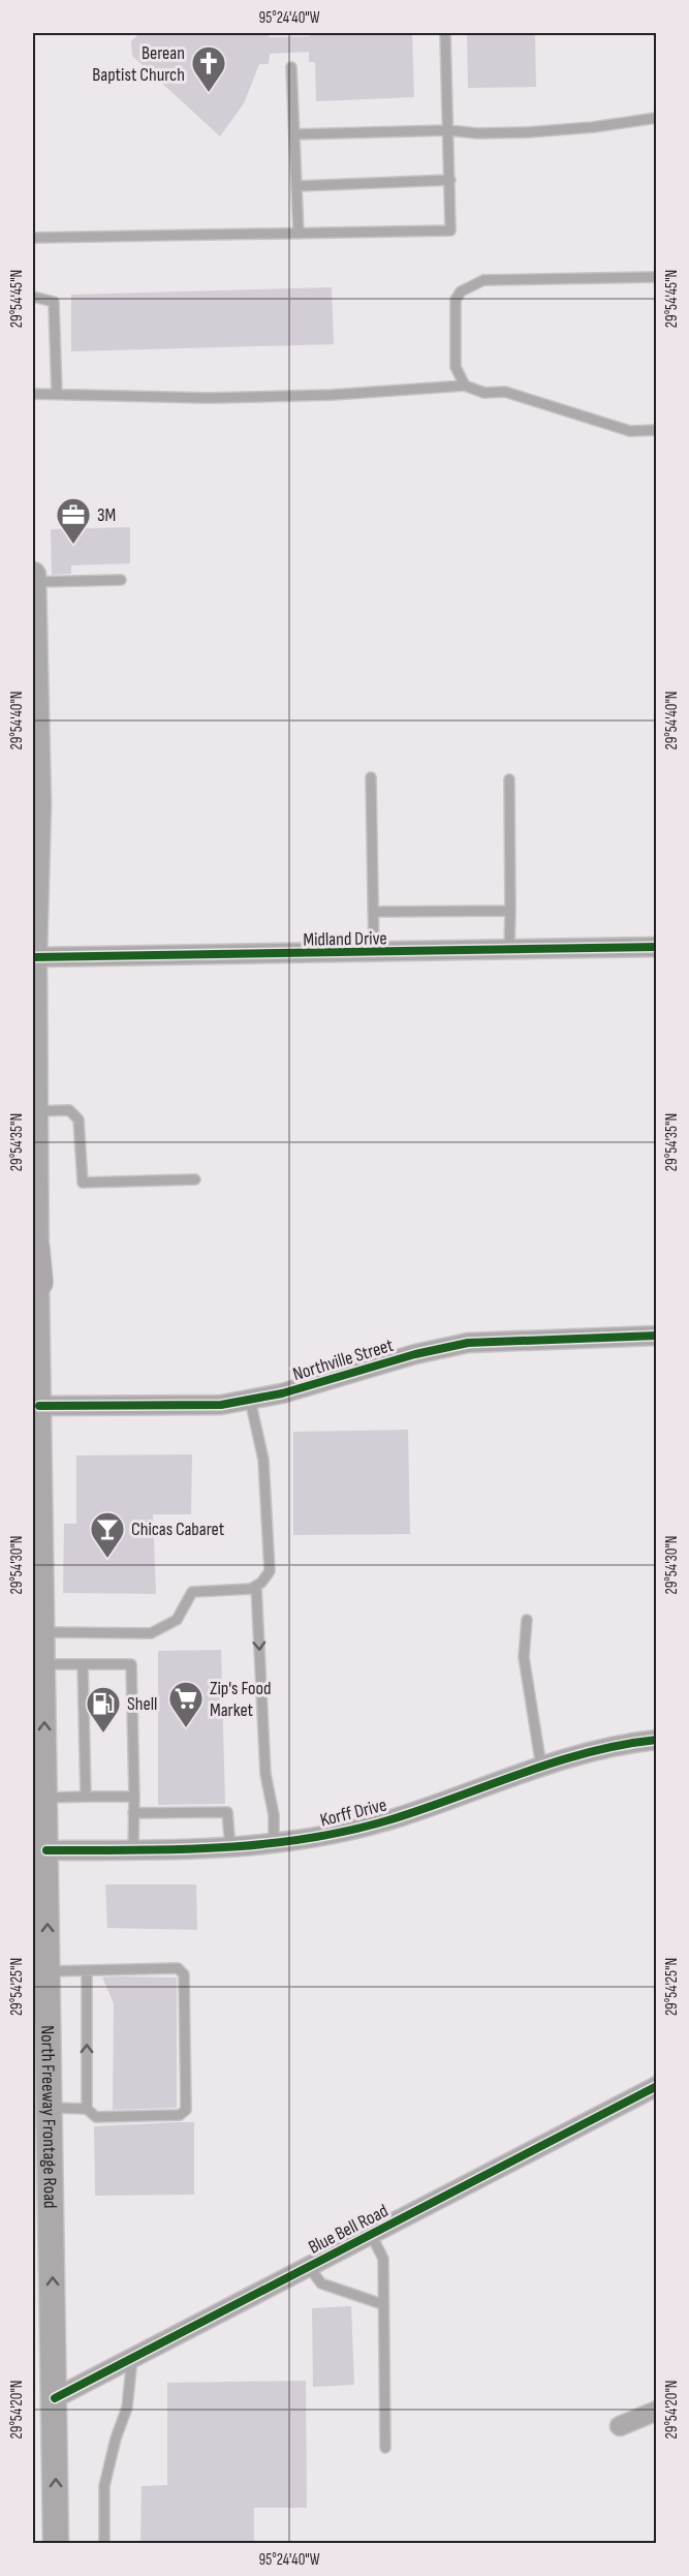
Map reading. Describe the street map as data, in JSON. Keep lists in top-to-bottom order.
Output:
{
  "streets": {
    "main road": ["North Freeway Frontage Road"],
    "street": [
      "Midland Drive",
      "Northville Street",
      "Korff Drive",
      "Blue Bell Road"
    ]
  },
  "crossings": [
    ["Midland Drive", "North Freeway Frontage Road"],
    ["Northville Street", "North Freeway Frontage Road"],
    ["Korff Drive", "North Freeway Frontage Road"],
    ["North Freeway Frontage Road", "Blue Bell Road"]
  ],
  "one_way": ["North Freeway Frontage Road"],
  "places": {
    "church": ["Berean Baptist Church"],
    "office": ["3M"],
    "bar": ["Chicas Cabaret"],
    "supermarket": ["Zip's Food Market"],
    "fuel station": ["Shell"]
  },
  "coordinates": [
    "95°24'40\"W",
    "29°54'45\"N",
    "29°54'40\"N",
    "29°54'35\"N",
    "29°54'30\"N",
    "29°54'25\"N",
    "29°54'20\"N"
  ]
}
